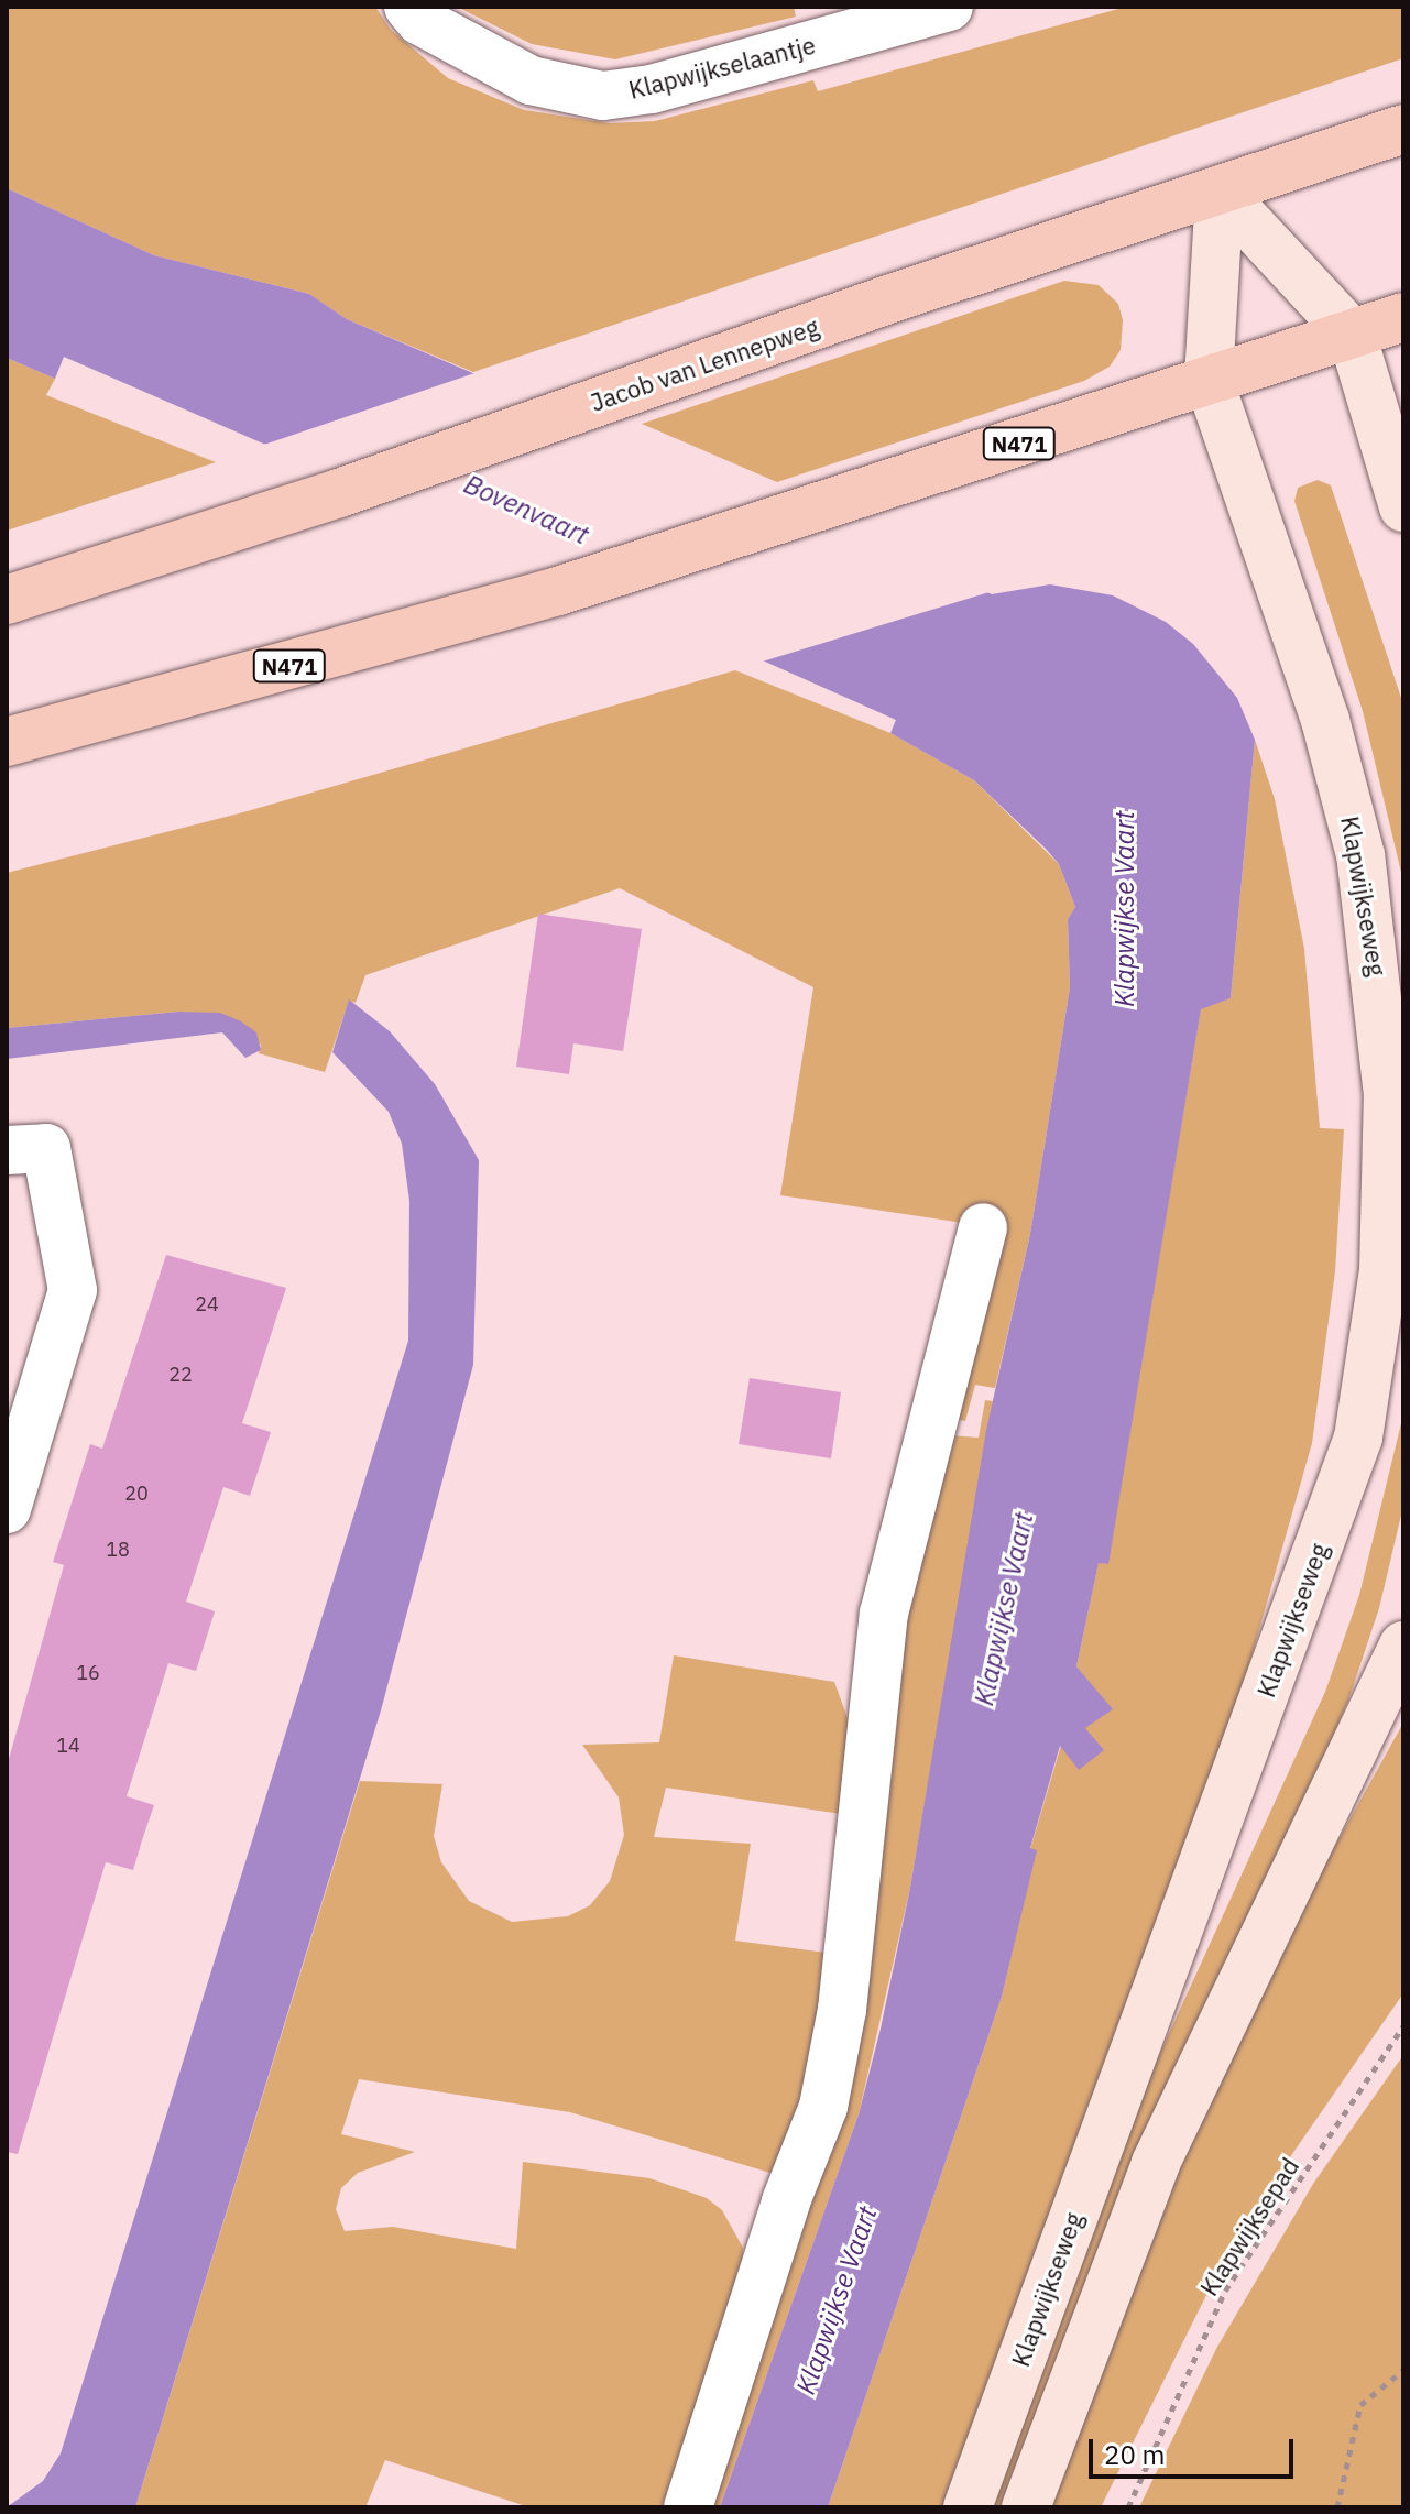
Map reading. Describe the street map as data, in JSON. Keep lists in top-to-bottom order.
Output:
{
  "streets": {
    "main road": ["Jacob van Lennepweg", "N471", "Klapwijkseweg"],
    "street": ["Klapwijkselaantje"],
    "path": ["Klapwijksepad"]
  },
  "crossings": [
    ["Jacob van Lennepweg", "Klapwijkseweg"],
    ["N471", "Klapwijkseweg"]
  ],
  "water": ["Bovenvaart", "Klapwijkse Vaart"],
  "house_numbers": [
    "24",
    "22",
    "20",
    "18",
    "16",
    "14"
  ],
  "scale_bar": "20 m"
}
